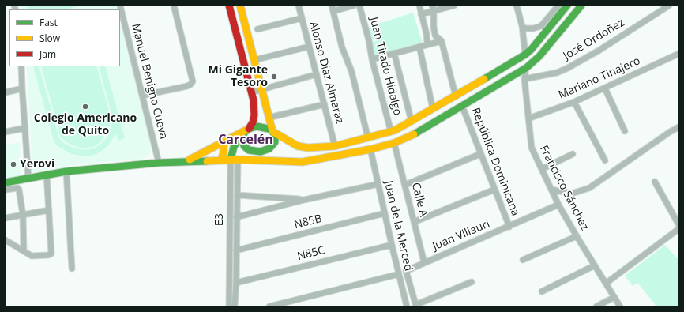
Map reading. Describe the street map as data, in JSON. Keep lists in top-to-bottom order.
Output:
{
  "streets": {
    "street": [
      "José Ordóñez",
      "Juan Tirado Hidalgo",
      "Alonso Diaz Almaraz",
      "Mariano Tinajero",
      "Manuel Benigno Cueva",
      "República Dominicana",
      "Francisco Sánchez",
      "Calle A",
      "E3",
      "N85B",
      "Juan de la Merced",
      "Juan Villauri",
      "N85C"
    ]
  },
  "crossings": [
    ["José Ordóñez", "Francisco Sánchez"],
    ["Mariano Tinajero", "Francisco Sánchez"],
    ["República Dominicana", "Juan Villauri"],
    ["Francisco Sánchez", "Juan Villauri"],
    ["Calle A", "Juan Villauri"],
    ["E3", "N85B"],
    ["E3", "N85C"],
    ["N85B", "Juan de la Merced"],
    ["Juan de la Merced", "N85C"]
  ],
  "districts": ["Carcelén"],
  "places": ["Mi Gigante Tesoro", "Colegio Americano de Quito", "Yerovi"],
  "legend": ["Fast", "Slow", "Jam"]
}
